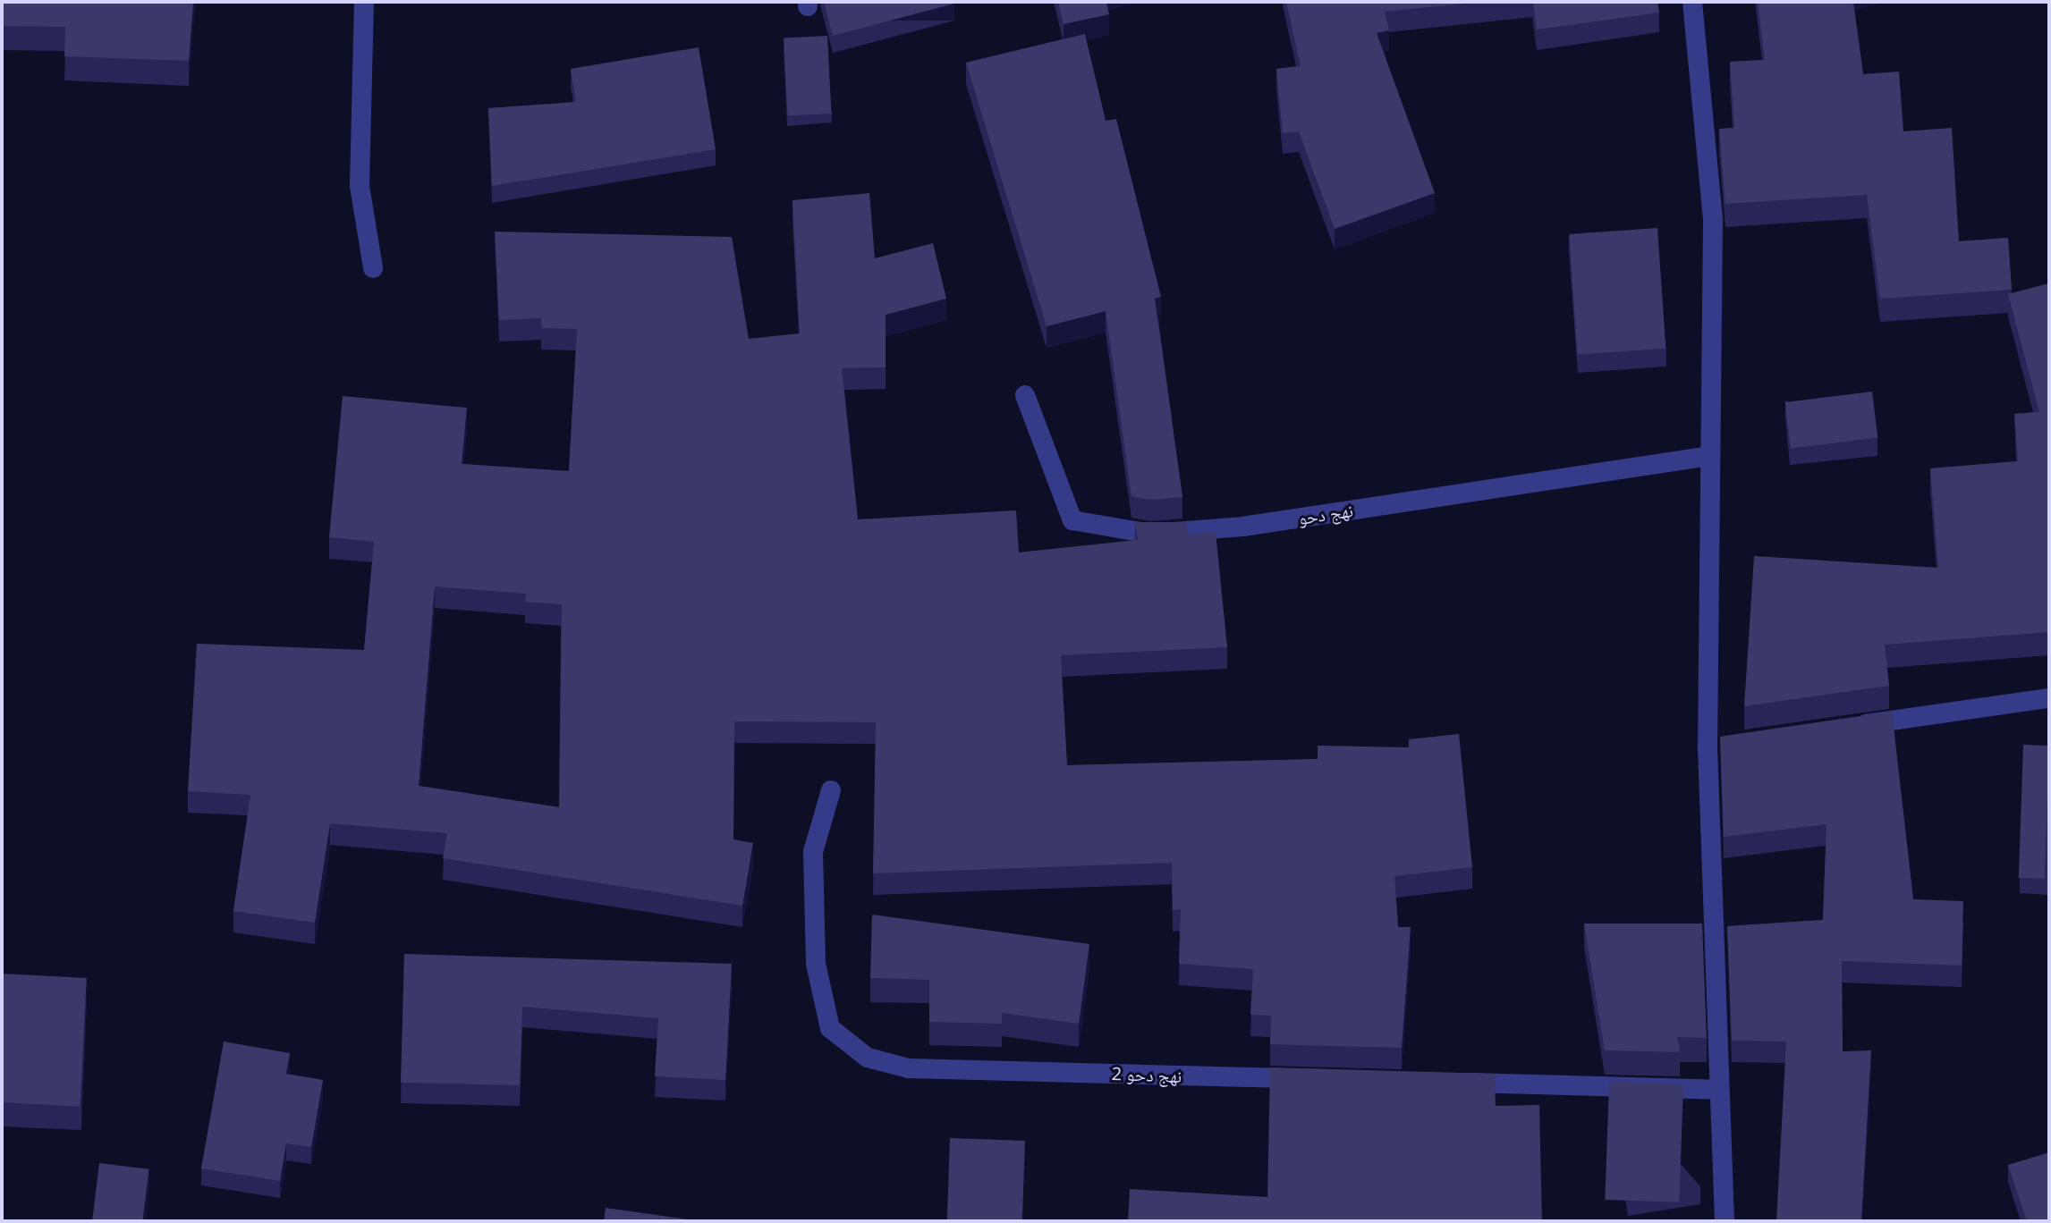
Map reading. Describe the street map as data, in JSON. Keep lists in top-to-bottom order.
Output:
{
  "streets": {
    "street": ["نهج دحو", "نهج دحو 2"]
  }
}
